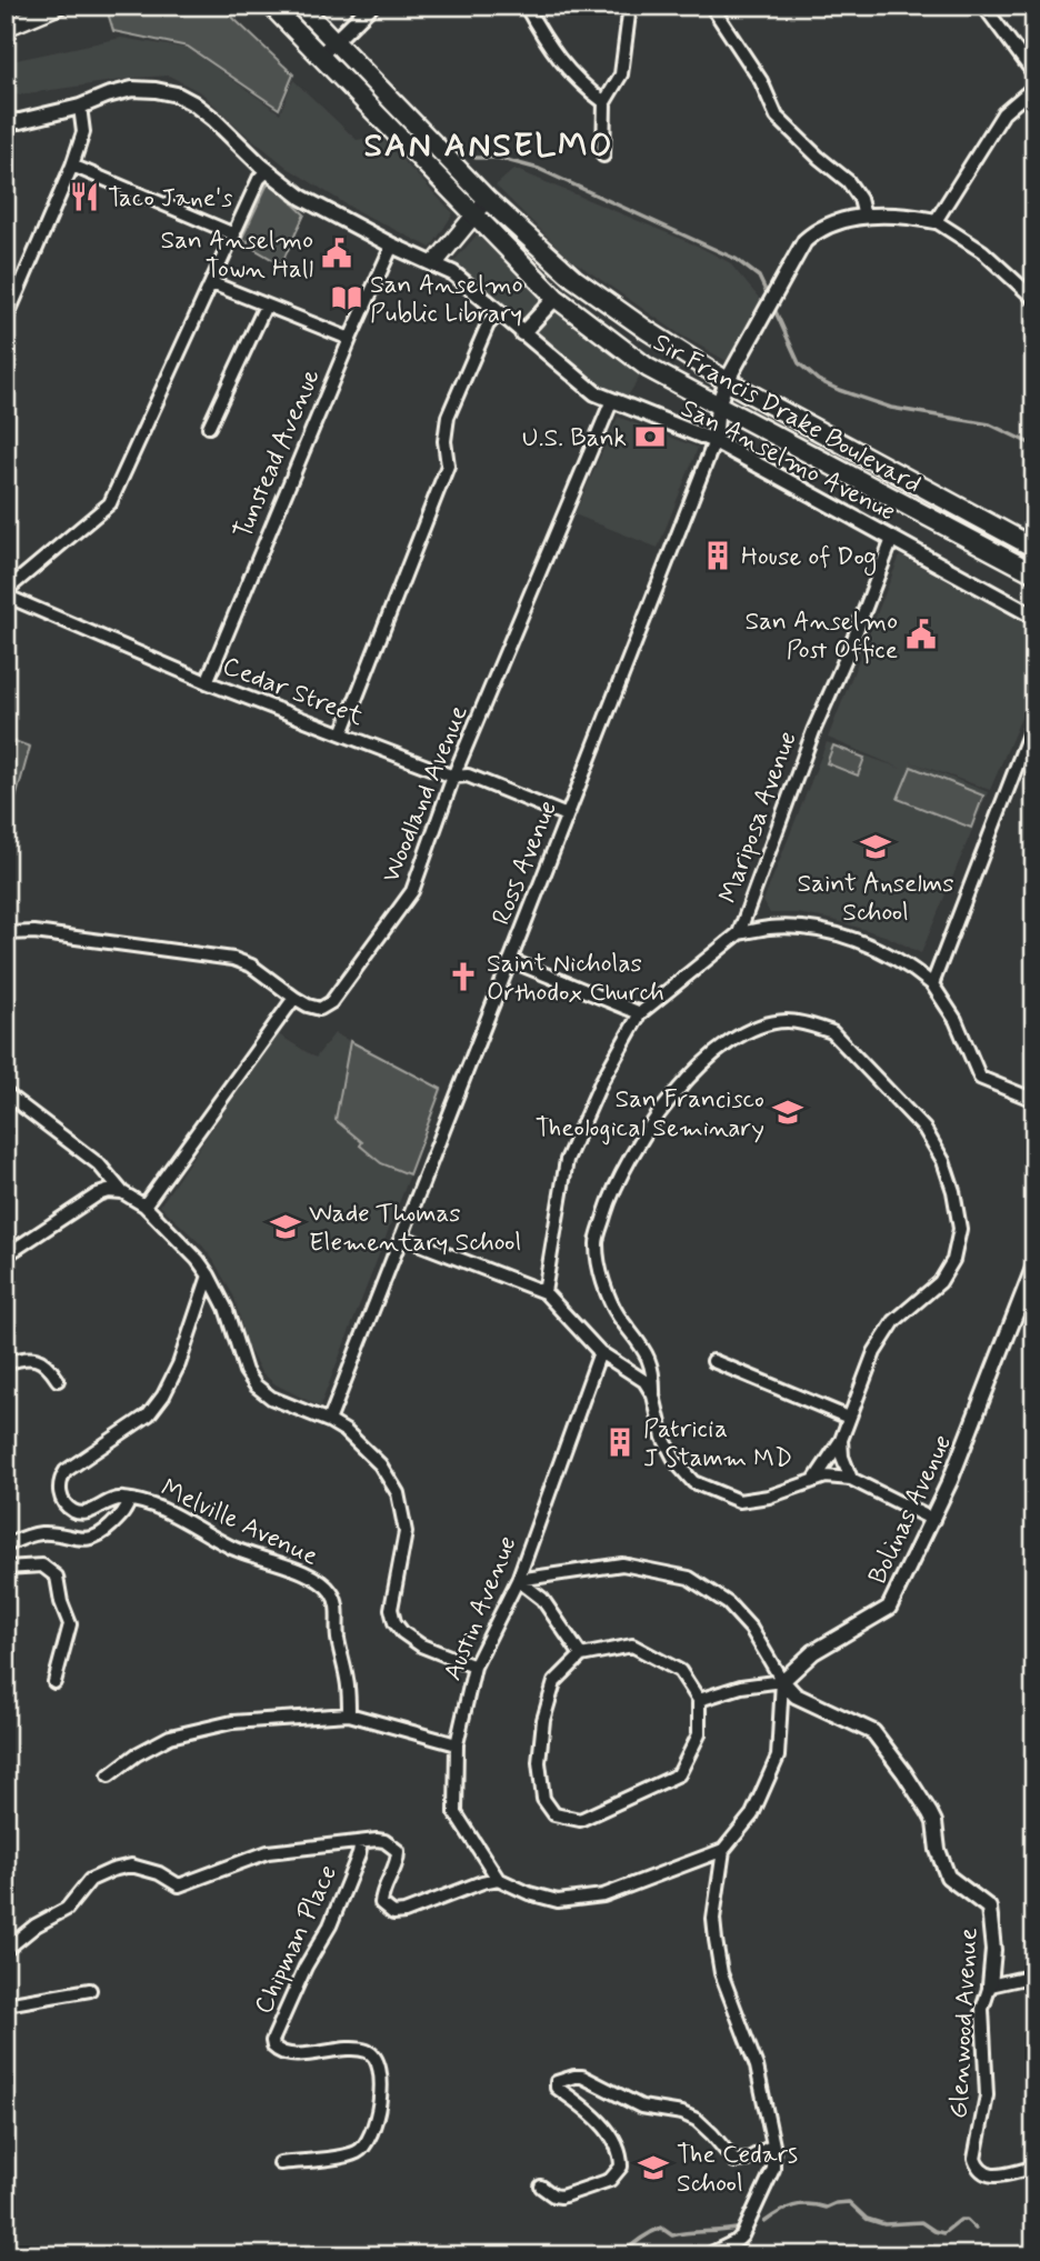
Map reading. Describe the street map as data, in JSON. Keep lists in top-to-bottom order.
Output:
{
  "streets": {
    "main road": ["Sir Francis Drake Boulevard"],
    "street": [
      "Tunstead Avenue",
      "San Anselmo Avenue",
      "Cedar Street",
      "Woodland Avenue",
      "Mariposa Avenue",
      "Ross Avenue",
      "Bolinas Avenue",
      "Melville Avenue",
      "Austin Avenue",
      "Chipman Place",
      "Glenwood Avenue"
    ]
  },
  "crossings": [
    ["Sir Francis Drake Boulevard", "Ross Avenue"],
    ["Tunstead Avenue", "San Anselmo Avenue"],
    ["Tunstead Avenue", "Cedar Street"],
    ["San Anselmo Avenue", "Woodland Avenue"],
    ["San Anselmo Avenue", "Mariposa Avenue"],
    ["San Anselmo Avenue", "Ross Avenue"],
    ["Cedar Street", "Woodland Avenue"],
    ["Cedar Street", "Ross Avenue"],
    ["Bolinas Avenue", "Glenwood Avenue"]
  ],
  "districts": ["SAN ANSELMO"],
  "places": {
    "restaurant": ["Taco Jane's"],
    "public building": ["San Anselmo Town Hall", "San Anselmo Post Office"],
    "library": ["San Anselmo Public Library"],
    "bank": ["U.S. Bank"],
    "building": ["House of Dog", "Patricia J Stamm MD"],
    "school or university": [
      "Saint Anselms School",
      "San Francisco Theological Seminary",
      "Wade Thomas Elementary School",
      "The Cedars School"
    ],
    "church": ["Saint Nicholas Orthodox Church"]
  }
}
